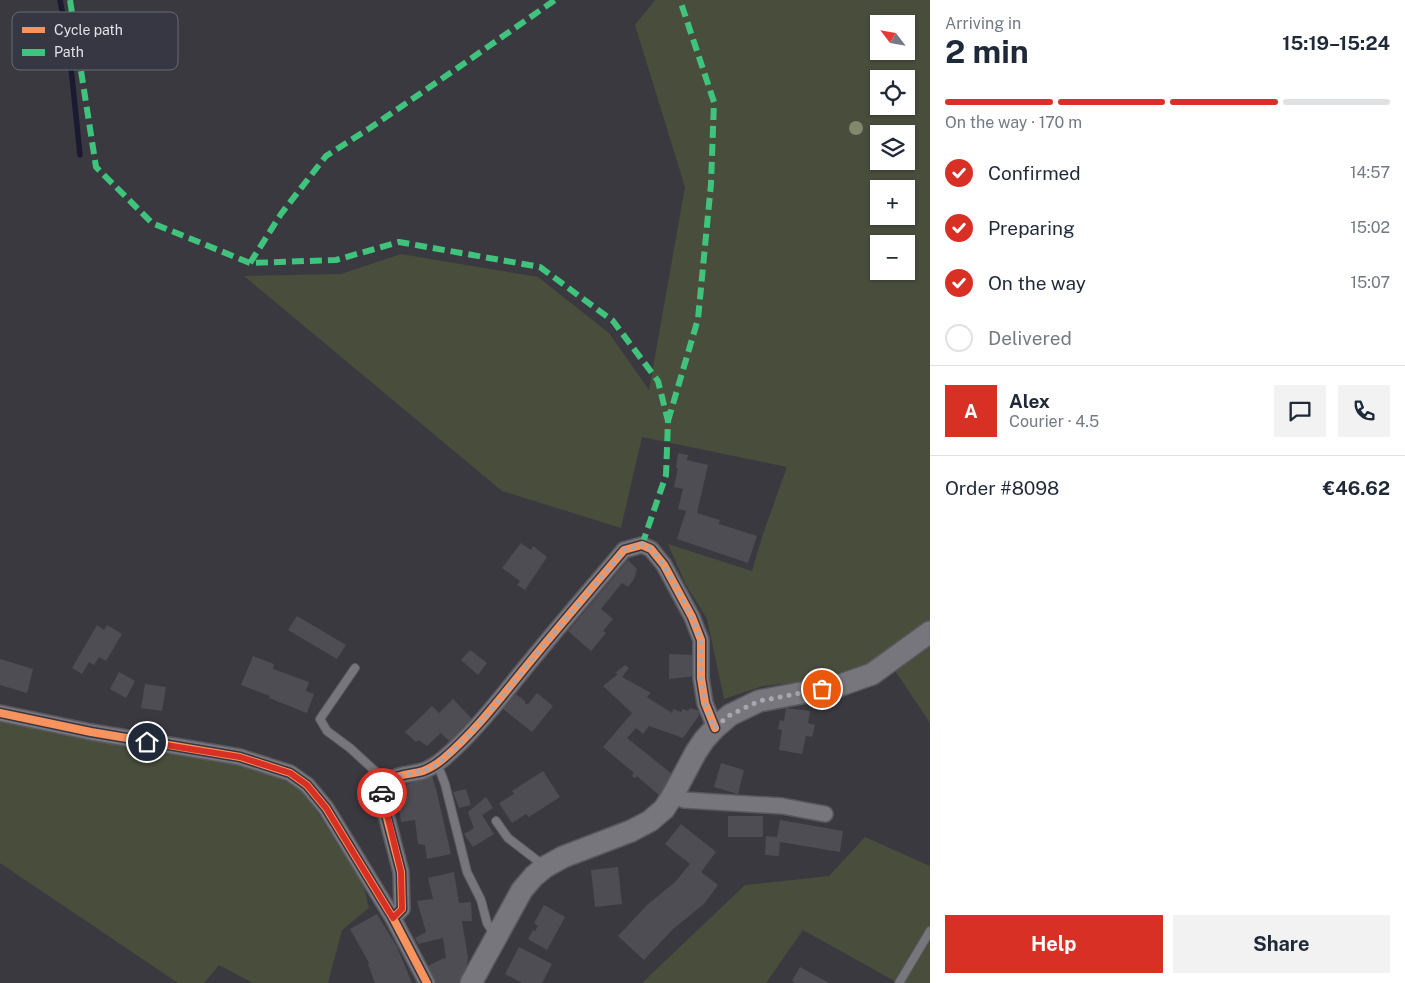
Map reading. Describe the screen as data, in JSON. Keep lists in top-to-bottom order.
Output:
{
  "legend": ["Cycle path", "Path"],
  "north": "top left",
  "page": {
    "heading": ["2 min", "Arriving in", "15:19–15:24"],
    "panel": [
      "Alex",
      "Courier · 4.5",
      "Order #8098",
      "€46.62"
    ],
    "map_buttons": ["+", "−"],
    "bar": "On the way · 170 m",
    "list": [
      ["Confirmed", "14:57"],
      ["Preparing", "15:02"],
      ["On the way", "15:07"],
      "Delivered"
    ],
    "round": "A",
    "buttons": ["Help", "Share"]
  }
}
